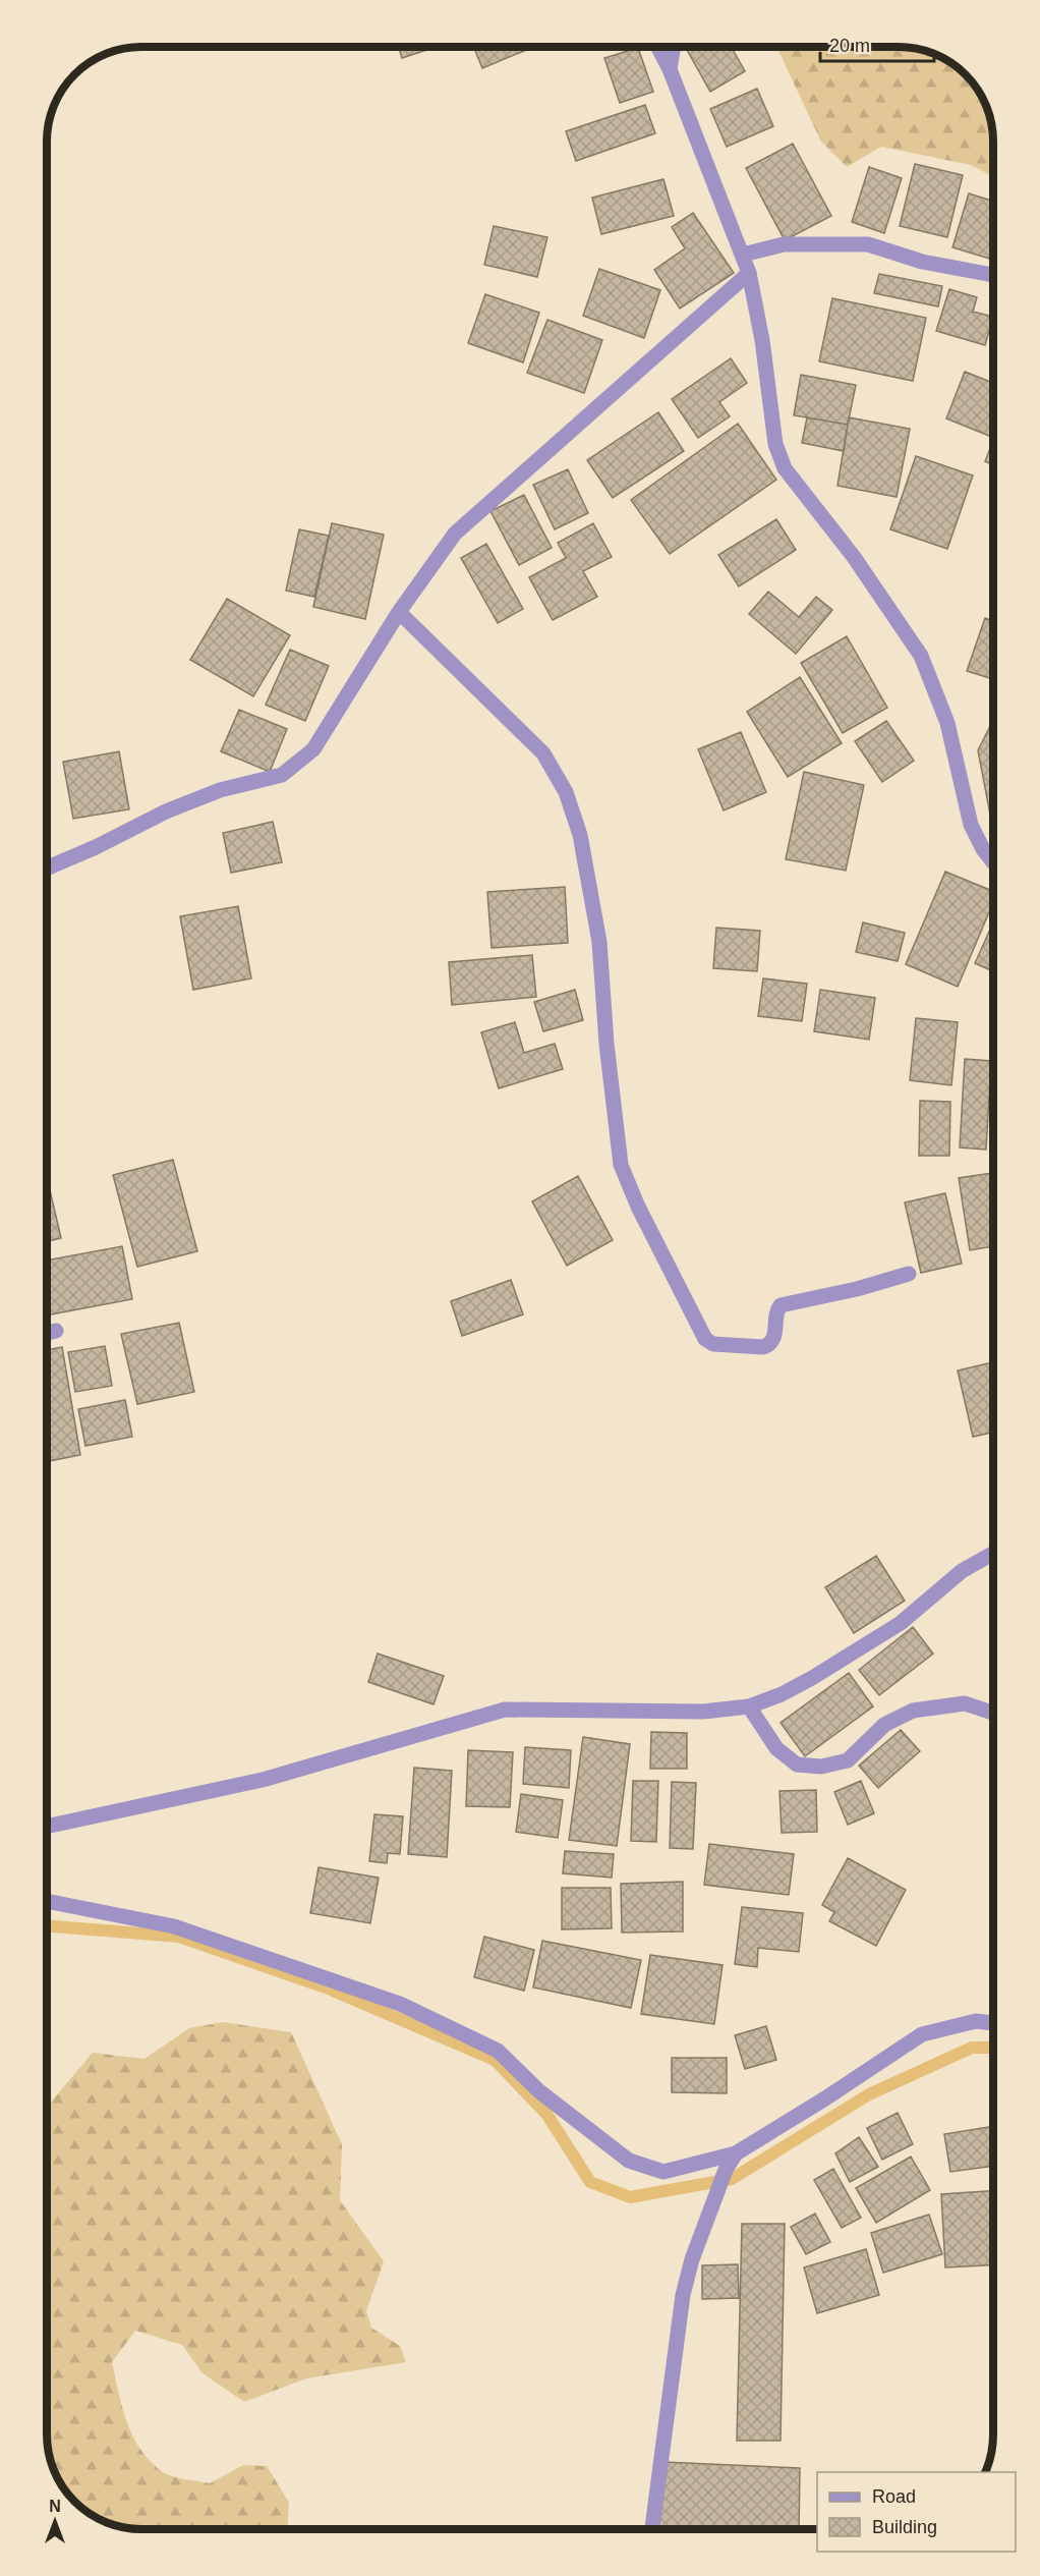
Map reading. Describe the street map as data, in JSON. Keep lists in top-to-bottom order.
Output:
{
  "legend": ["Road", "Building"],
  "scale_bar": "20 m",
  "north": "top"
}
